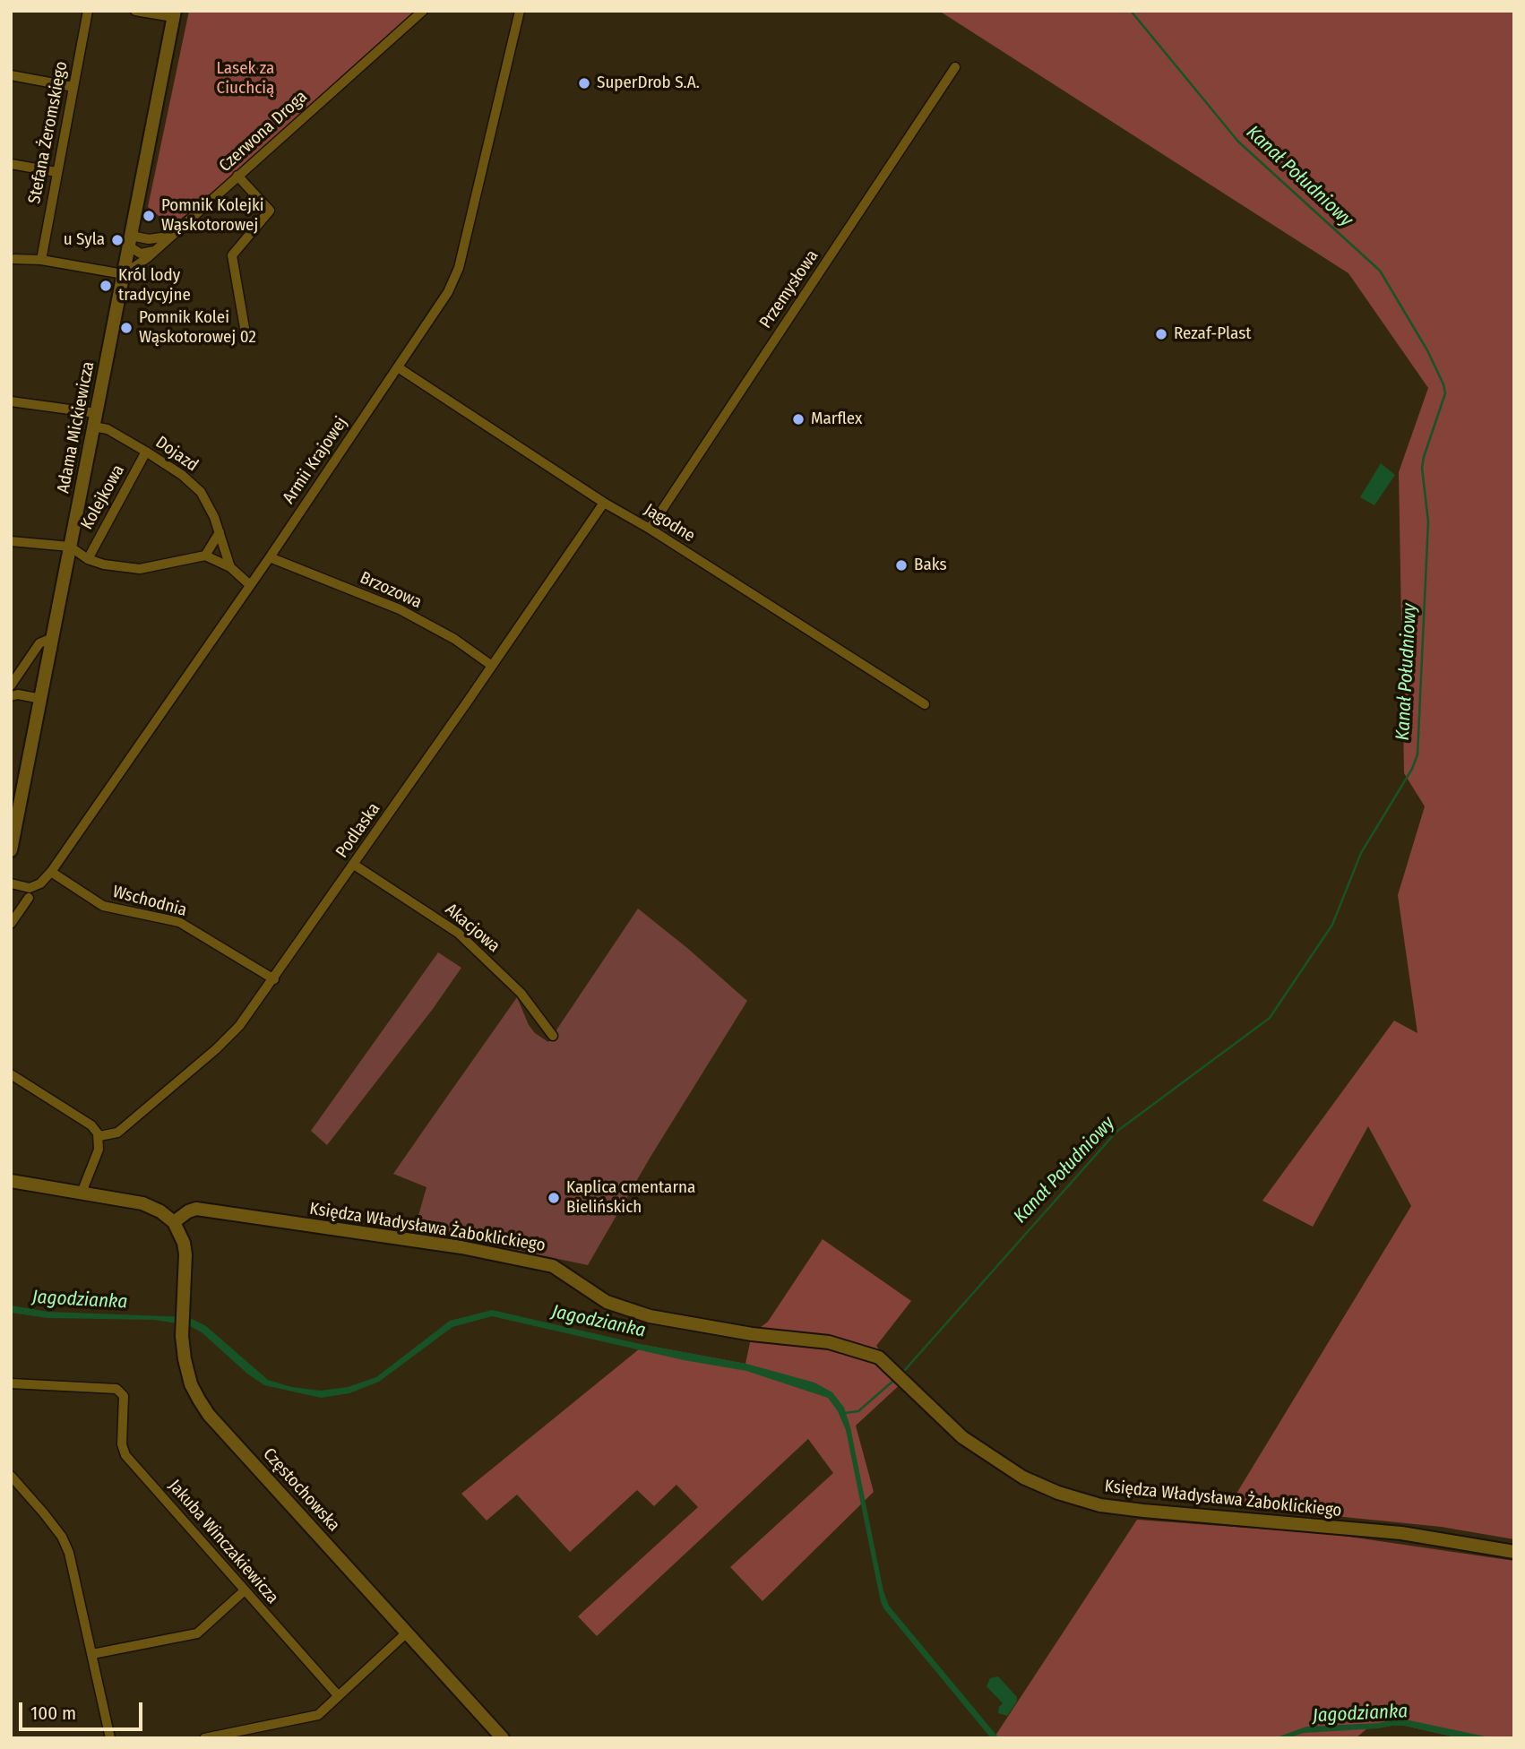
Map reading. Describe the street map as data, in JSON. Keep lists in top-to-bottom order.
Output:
{
  "streets": {
    "main road": ["Adama Mickiewicza", "Księdza Władysława Żaboklickiego", "Częstochowska"],
    "street": [
      "Czerwona Droga",
      "Stefana Żeromskiego",
      "Przemysłowa",
      "Dojazd",
      "Armii Krajowej",
      "Kolejkowa",
      "Jagodne",
      "Brzozowa",
      "Podlaska",
      "Wschodnia",
      "Akacjowa",
      "Jakuba Winczakiewicza"
    ]
  },
  "crossings": [
    ["Czerwona Droga", "Adama Mickiewicza"],
    ["Przemysłowa", "Jagodne"],
    ["Adama Mickiewicza", "Dojazd"],
    ["Dojazd", "Armii Krajowej"],
    ["Dojazd", "Kolejkowa"],
    ["Armii Krajowej", "Jagodne"],
    ["Armii Krajowej", "Brzozowa"],
    ["Armii Krajowej", "Wschodnia"],
    ["Jagodne", "Podlaska"],
    ["Brzozowa", "Podlaska"],
    ["Podlaska", "Wschodnia"],
    ["Podlaska", "Akacjowa"],
    ["Księdza Władysława Żaboklickiego", "Częstochowska"]
  ],
  "water": ["Kanał Południowy", "Jagodzianka"],
  "parks": ["Lasek za Ciuchcią"],
  "places": [
    "SuperDrob S.A.",
    "Pomnik Kolejki Wąskotorowej",
    "u Syla",
    "Król lody tradycyjne",
    "Pomnik Kolei Wąskotorowej 02",
    "Rezaf-Plast",
    "Marflex",
    "Baks",
    "Kaplica cmentarna Bielińskich"
  ],
  "scale_bar": "100 m"
}
